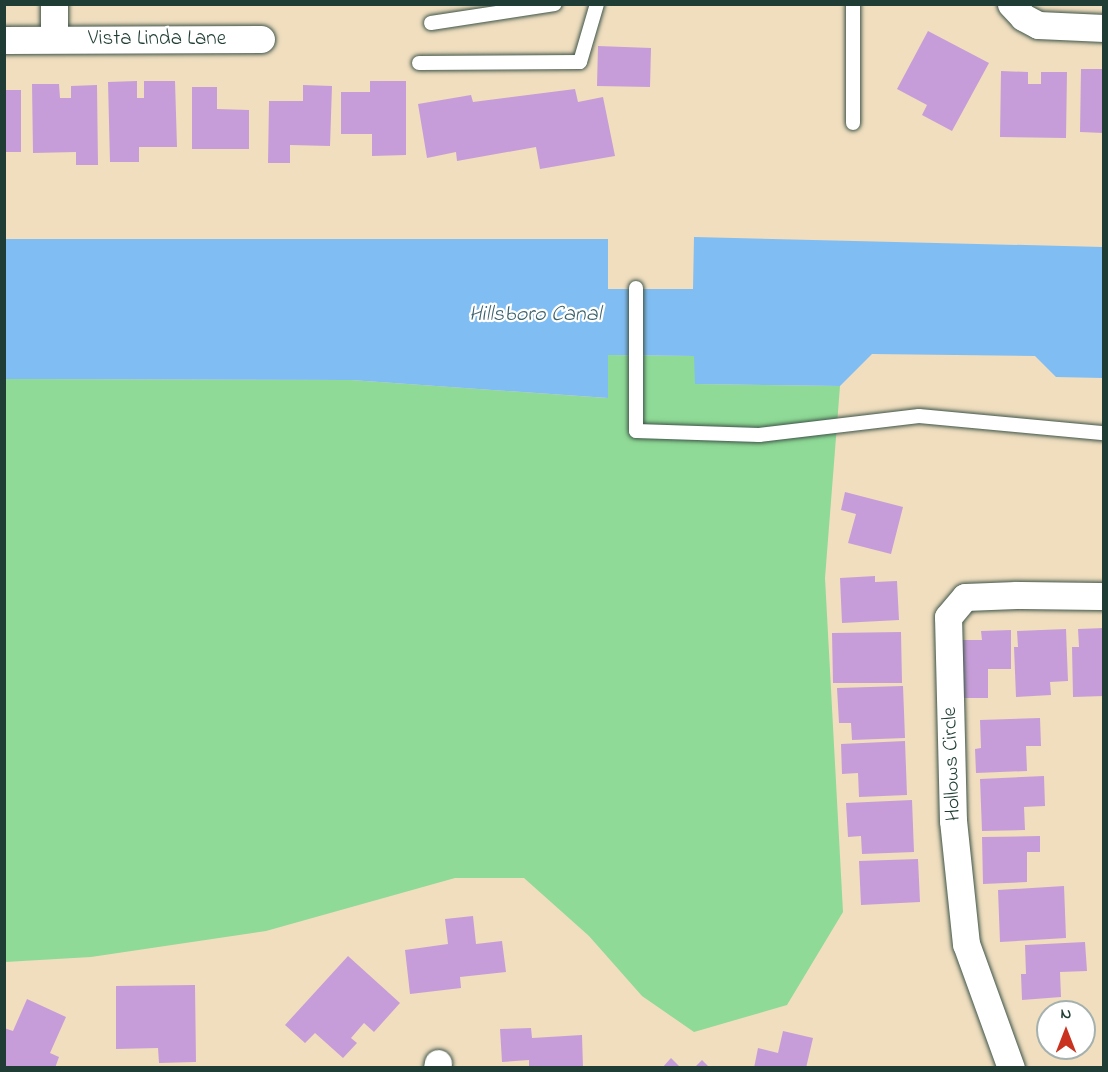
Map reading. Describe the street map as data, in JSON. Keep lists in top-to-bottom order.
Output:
{
  "streets": {
    "street": ["Vista Linda Lane", "Hollows Circle"]
  },
  "water": ["Hillsboro Canal"],
  "north": "top"
}
